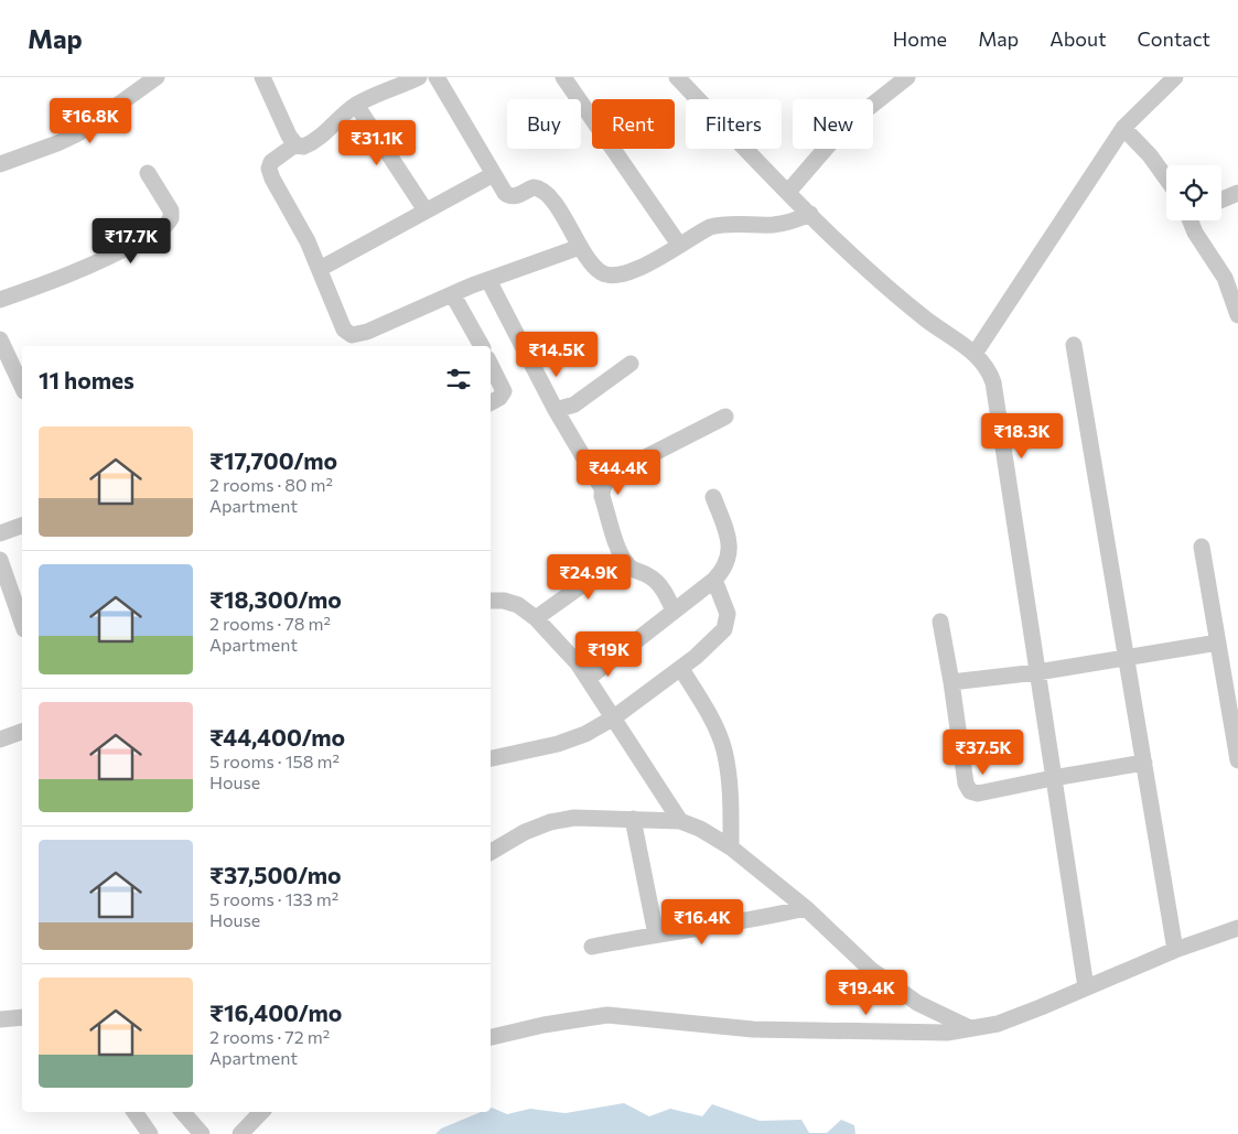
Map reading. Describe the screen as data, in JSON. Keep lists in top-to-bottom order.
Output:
{
  "page": {
    "header": "Map",
    "nav": [
      "Home",
      "Map",
      "About",
      "Contact"
    ],
    "price": [
      "₹16.8K",
      "₹31.1K",
      "₹17.7K",
      "₹14.5K",
      "₹18.3K",
      "₹44.4K",
      "₹24.9K",
      "₹19K",
      "₹37.5K",
      "₹16.4K",
      "₹19.4K"
    ],
    "chip": [
      "Buy",
      "Rent",
      "Filters",
      "New"
    ],
    "heading": "11 homes",
    "list": [
      {
        "name": "₹17,700/mo",
        "note": "2 rooms · 80 m² · Apartment"
      },
      {
        "name": "₹18,300/mo",
        "note": "2 rooms · 78 m² · Apartment"
      },
      {
        "name": "₹44,400/mo",
        "note": "5 rooms · 158 m² · House"
      },
      {
        "name": "₹37,500/mo",
        "note": "5 rooms · 133 m² · House"
      },
      {
        "name": "₹16,400/mo",
        "note": "2 rooms · 72 m² · Apartment"
      }
    ]
  }
}
